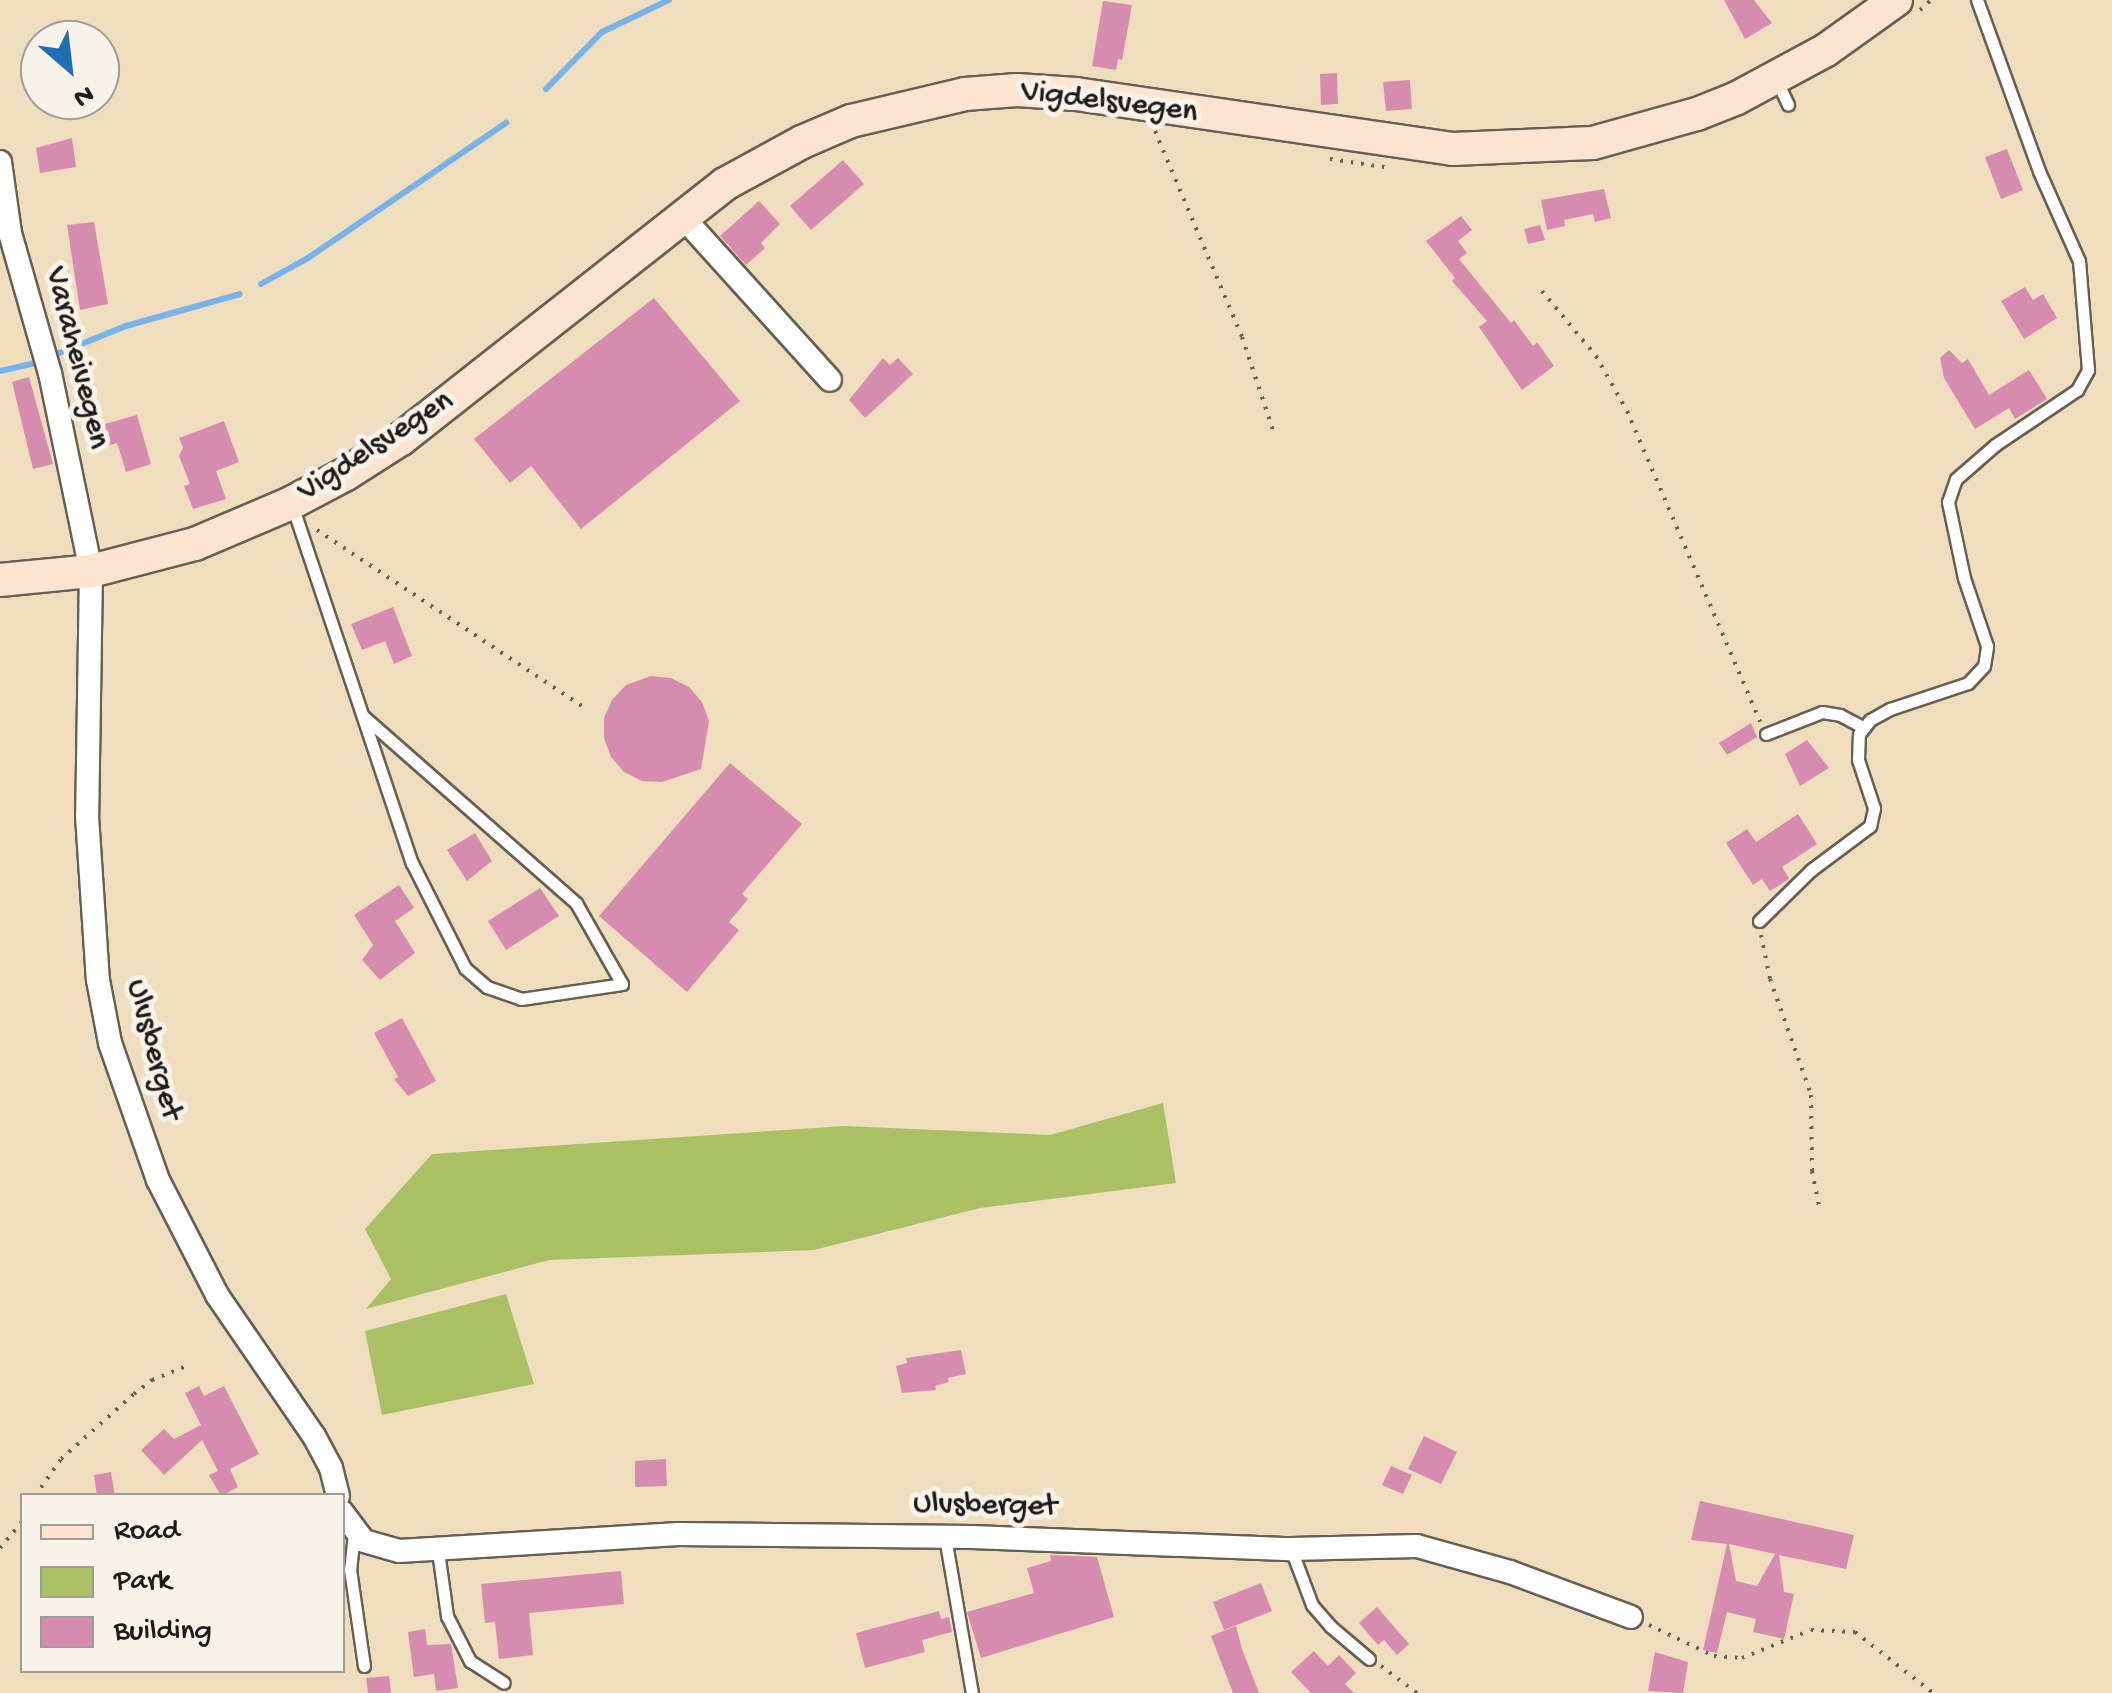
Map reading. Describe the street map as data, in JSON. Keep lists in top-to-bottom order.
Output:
{
  "streets": {
    "main road": ["Vigdelsvegen"],
    "street": ["Varaheivegen", "Ulvsberget"]
  },
  "crossings": [
    ["Vigdelsvegen", "Varaheivegen"],
    ["Vigdelsvegen", "Ulvsberget"],
    ["Varaheivegen", "Ulvsberget"]
  ],
  "legend": ["Road", "Park", "Building"],
  "north": "bottom right"
}
